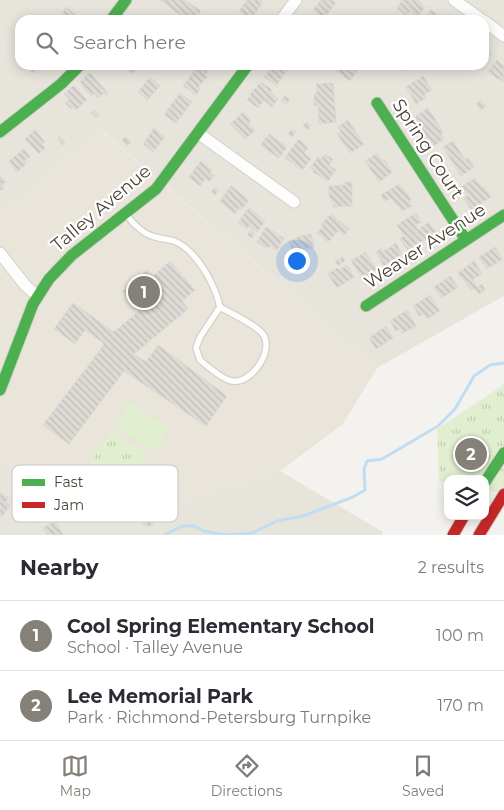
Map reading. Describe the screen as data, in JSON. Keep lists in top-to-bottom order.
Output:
{
  "streets": {
    "main road": ["Spring Court", "Talley Avenue", "Weaver Avenue"]
  },
  "crossings": [
    ["Spring Court", "Weaver Avenue"]
  ],
  "legend": ["Fast", "Jam"],
  "page": {
    "search": "Search here",
    "pins": ["1", "2"],
    "heading": ["Nearby", "2 results"],
    "list": [
      {
        "mark": "1",
        "name": "Cool Spring Elementary School",
        "note": "School · Talley Avenue",
        "value": "100 m"
      },
      {
        "mark": "2",
        "name": "Lee Memorial Park",
        "note": "Park · Richmond-Petersburg Turnpike",
        "value": "170 m"
      }
    ],
    "nav": ["Map", "Directions", "Saved"]
  }
}
